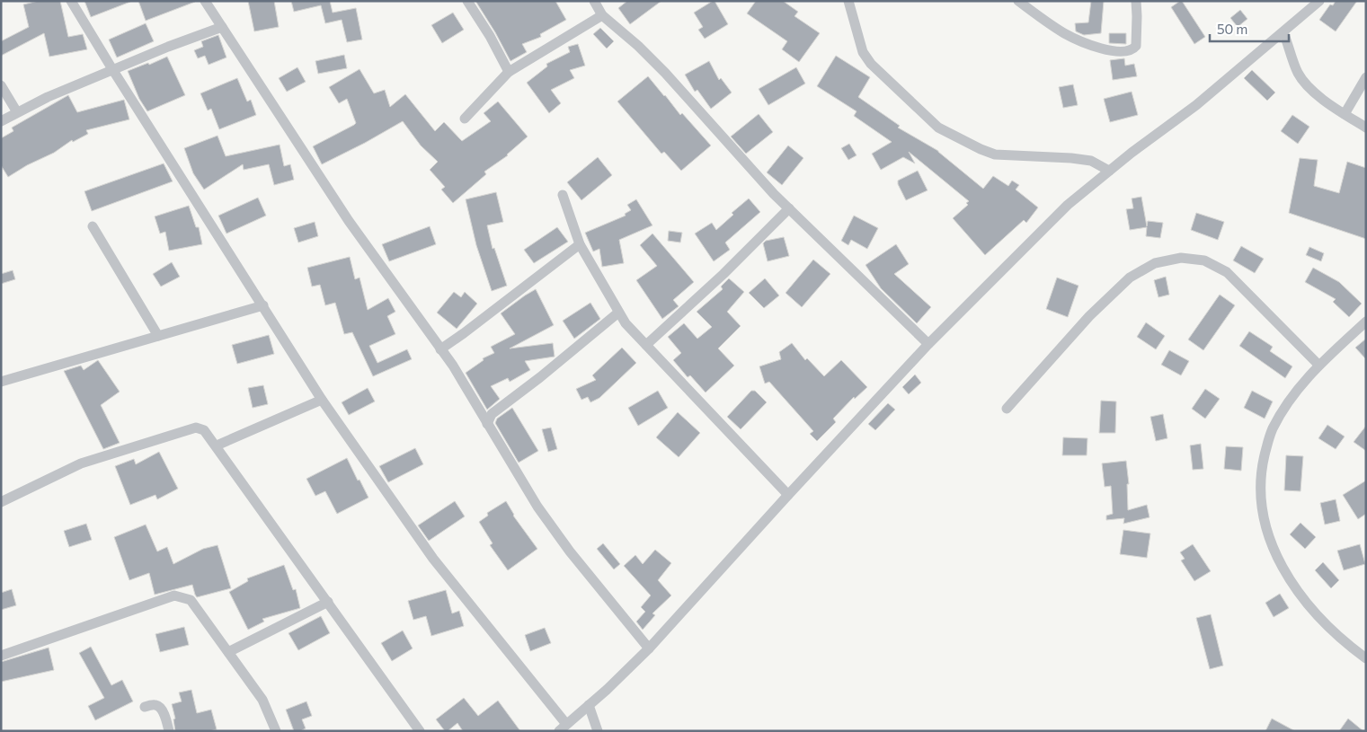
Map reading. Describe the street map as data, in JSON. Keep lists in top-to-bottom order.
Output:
{
  "scale_bar": "50 m"
}
